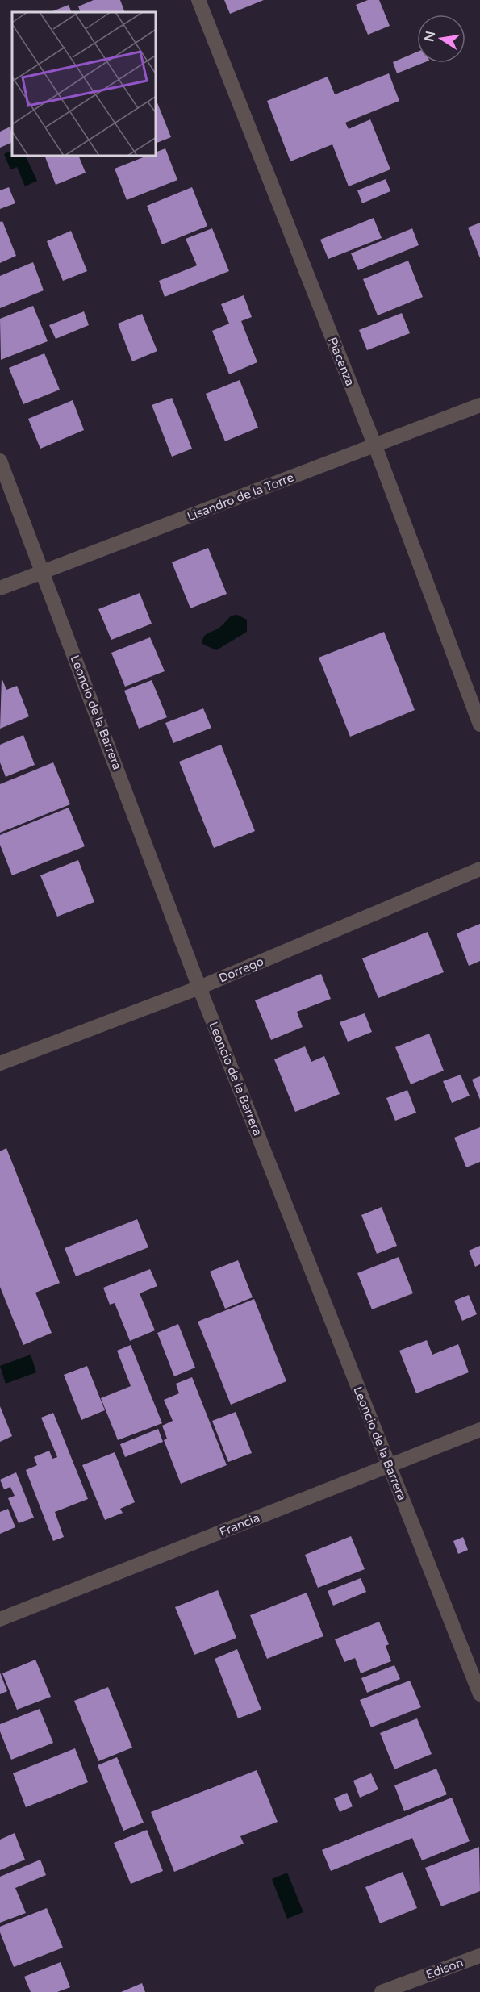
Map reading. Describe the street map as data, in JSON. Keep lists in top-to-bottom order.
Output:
{
  "streets": {
    "street": [
      "Piacenza",
      "Lisandro de la Torre",
      "Leoncio de la Barrera",
      "Dorrego",
      "Francia",
      "Edison"
    ]
  },
  "crossings": [
    ["Piacenza", "Lisandro de la Torre"],
    ["Lisandro de la Torre", "Leoncio de la Barrera"],
    ["Leoncio de la Barrera", "Dorrego"],
    ["Leoncio de la Barrera", "Francia"]
  ],
  "north": "left"
}
